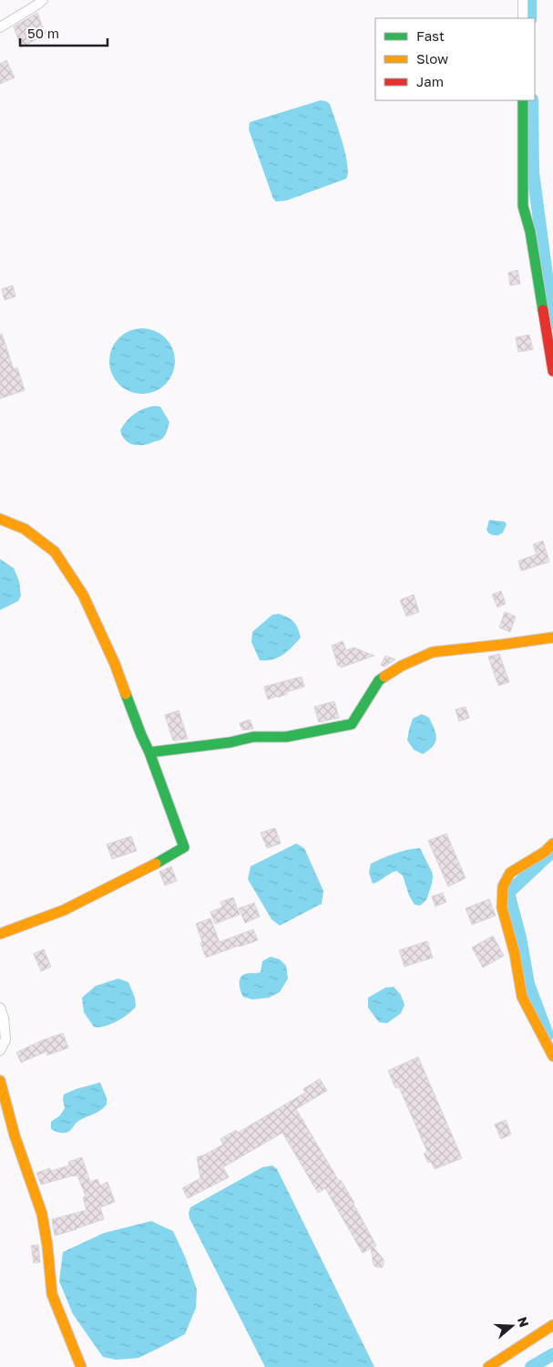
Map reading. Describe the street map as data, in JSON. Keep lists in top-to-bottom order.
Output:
{
  "legend": ["Fast", "Slow", "Jam"],
  "scale_bar": "50 m",
  "north": "right"
}
